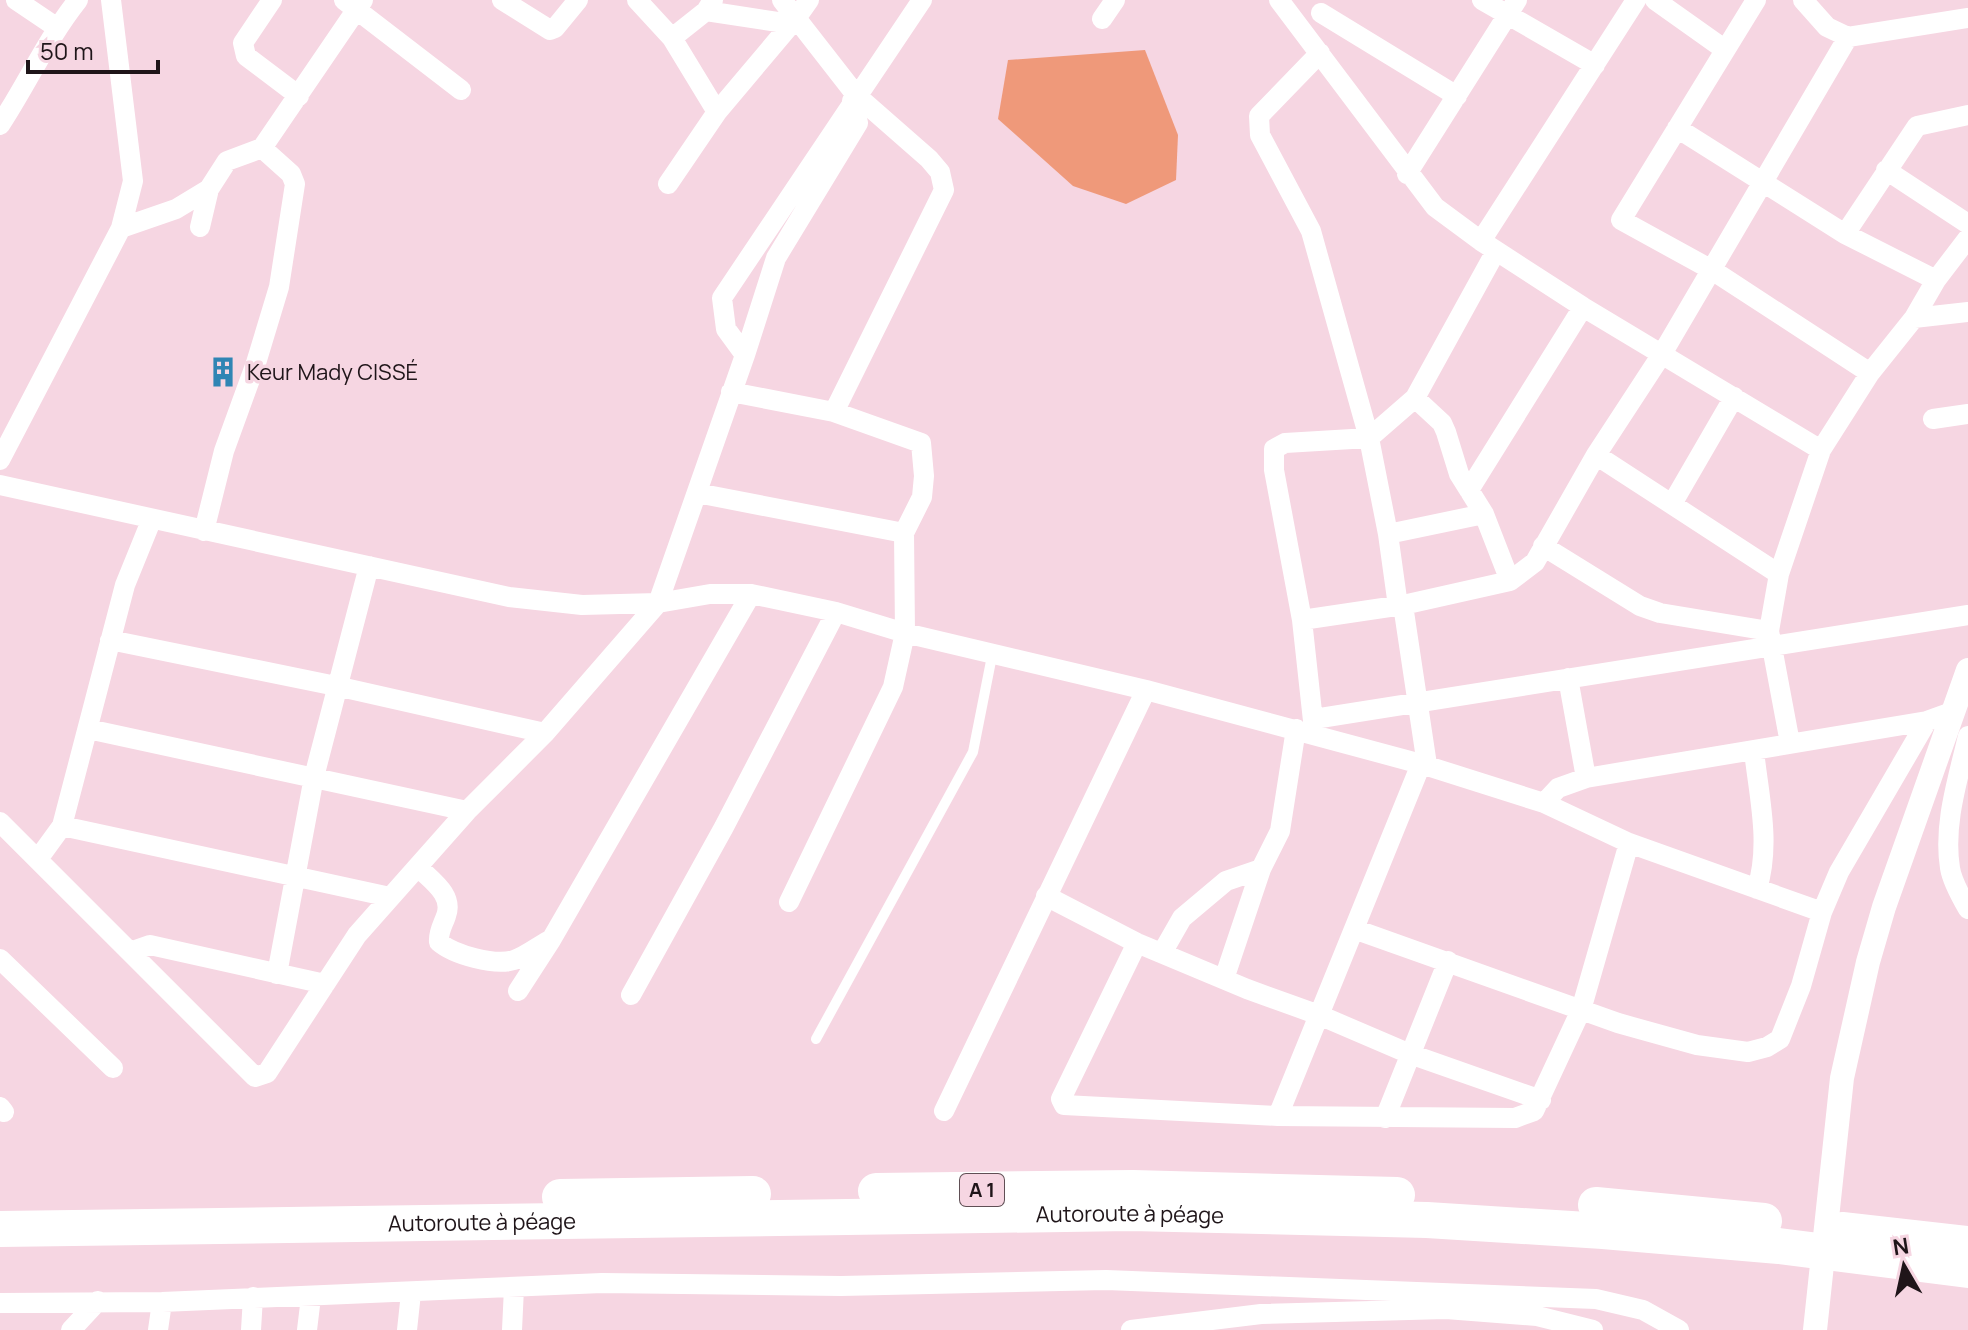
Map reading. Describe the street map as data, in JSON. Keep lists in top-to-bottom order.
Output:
{
  "streets": {
    "highway": ["A 1", "Autoroute à péage"]
  },
  "places": {
    "building": ["Keur Mady CISSÉ"]
  },
  "scale_bar": "50 m",
  "north": "top"
}
